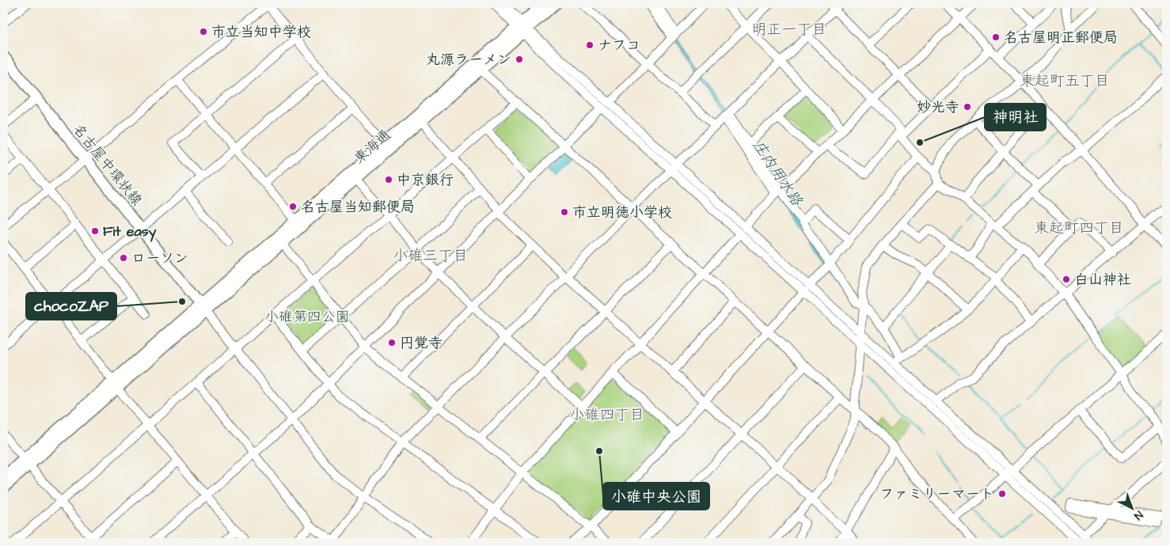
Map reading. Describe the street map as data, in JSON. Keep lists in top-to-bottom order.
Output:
{
  "streets": {
    "main road": ["東海通", "名古屋中環状線"]
  },
  "crossings": [
    ["東海通", "名古屋中環状線"]
  ],
  "districts": [
    "明正一丁目",
    "東起町五丁目",
    "東起町四丁目",
    "小碓三丁目",
    "小碓四丁目"
  ],
  "water": ["庄内用水路"],
  "parks": ["小碓第四公園"],
  "places": [
    "市立当知中学校",
    "名古屋明正郵便局",
    "ナフコ",
    "丸源ラーメン",
    "妙光寺",
    "神明社",
    "中京銀行",
    "名古屋当知郵便局",
    "市立明徳小学校",
    "Fit easy",
    "ローソン",
    "白山神社",
    "chocoZAP",
    "円覚寺",
    "小碓中央公園",
    "ファミリーマート"
  ],
  "north": "bottom right"
}
